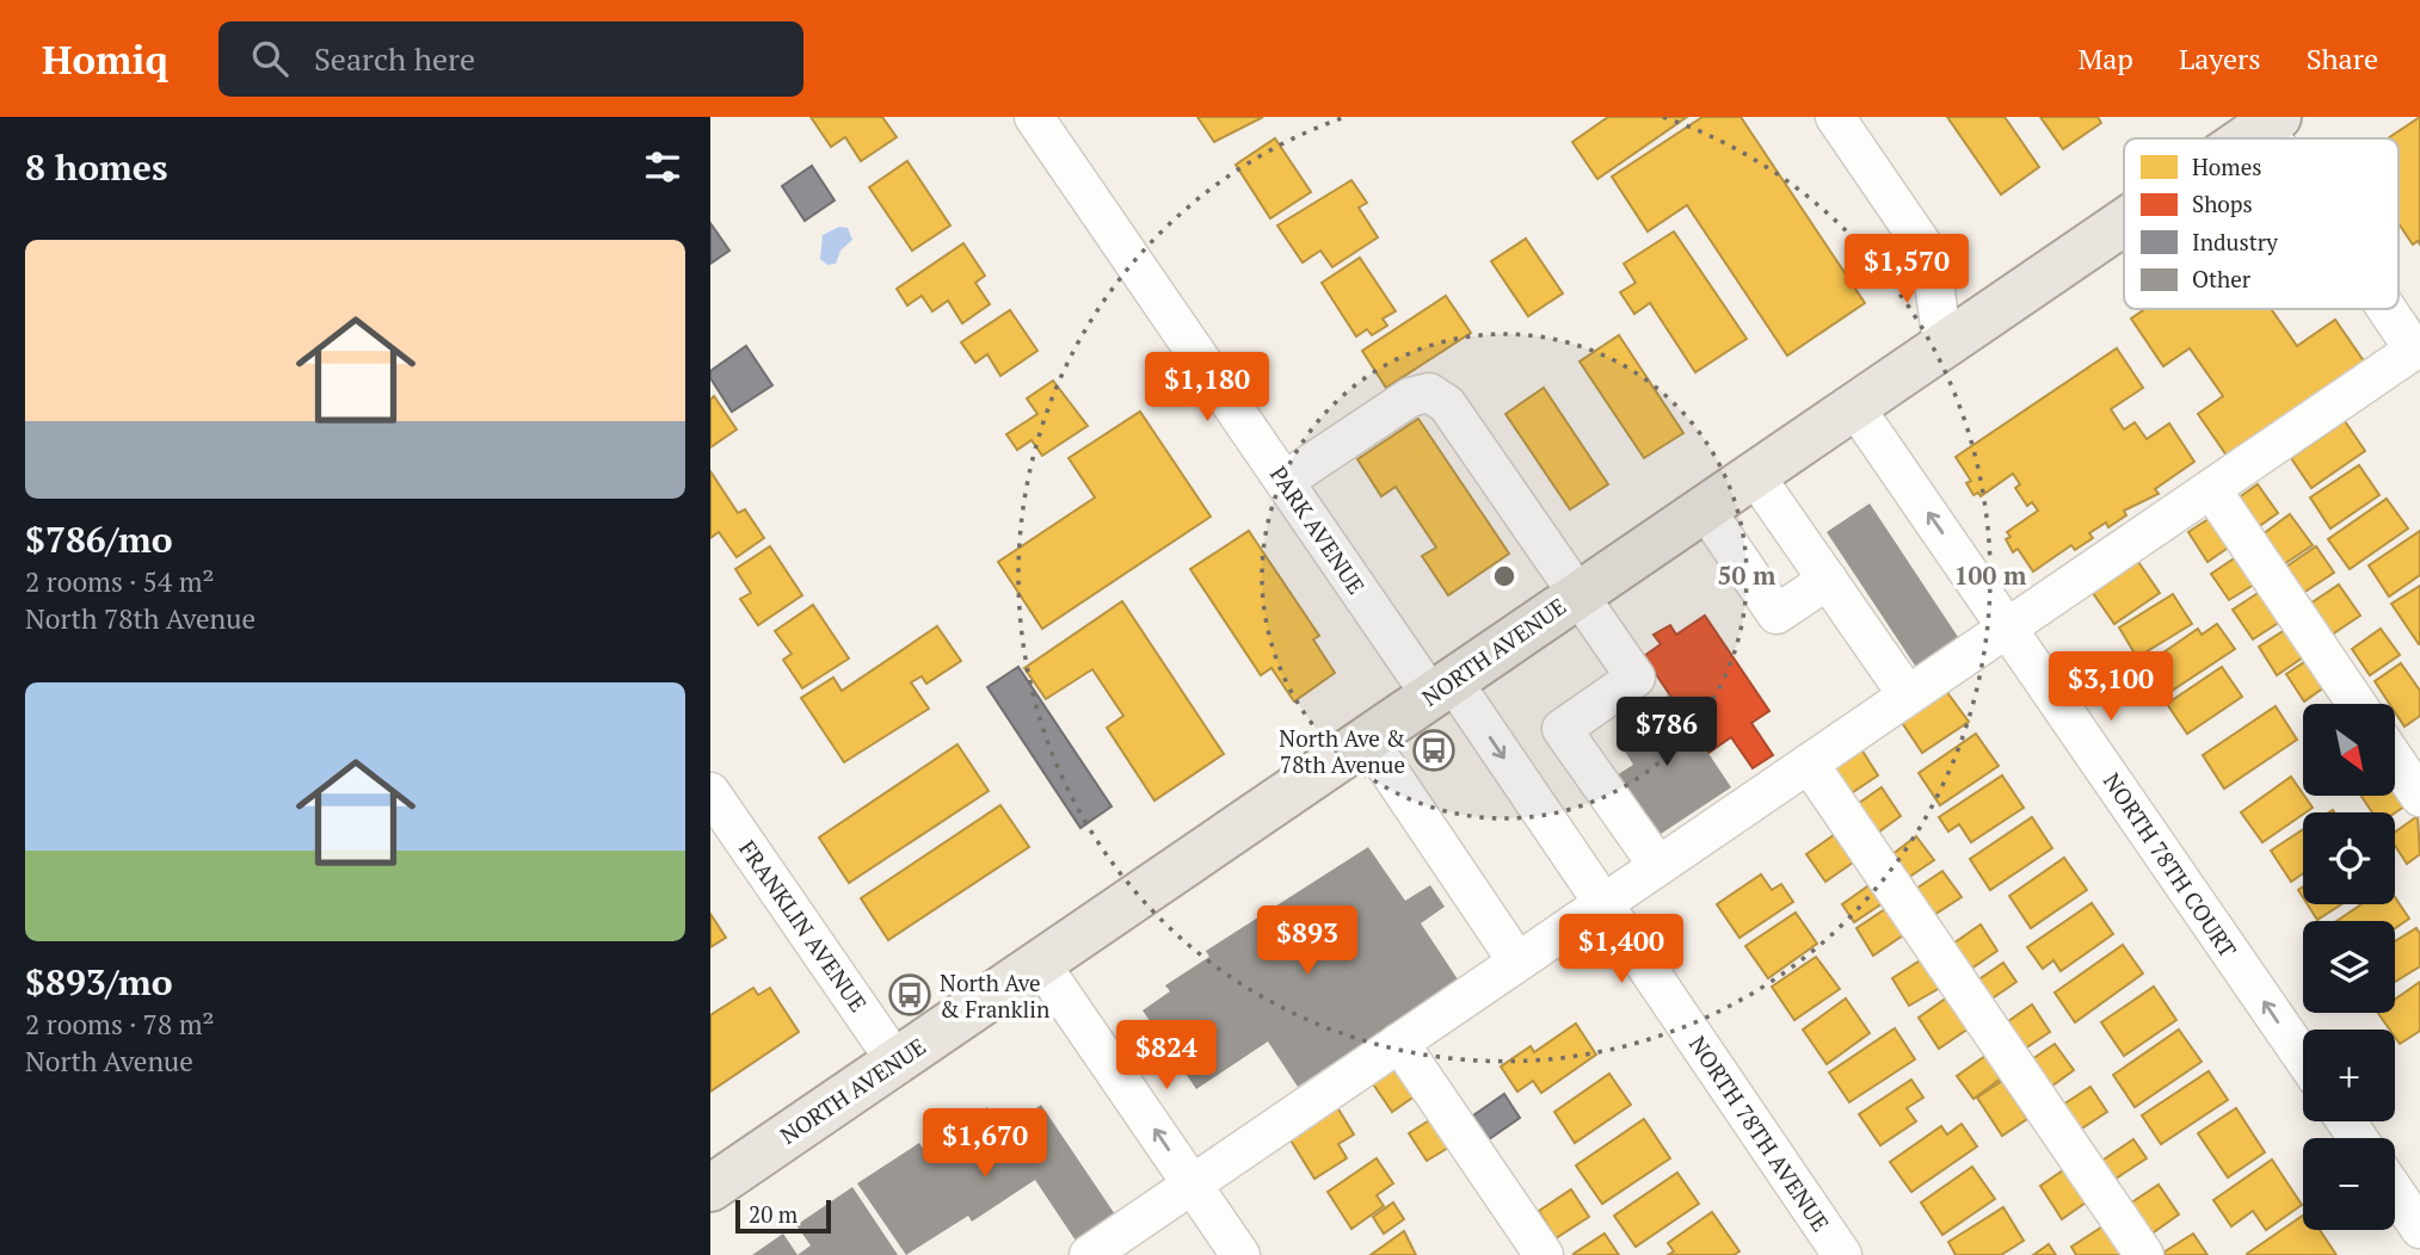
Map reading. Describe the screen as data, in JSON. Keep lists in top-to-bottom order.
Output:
{
  "streets": {
    "main road": ["NORTH AVENUE"],
    "street": [
      "PARK AVENUE",
      "NORTH 78TH COURT",
      "FRANKLIN AVENUE",
      "NORTH 78TH AVENUE"
    ]
  },
  "crossings": [
    ["PARK AVENUE", "NORTH AVENUE"],
    ["PARK AVENUE", "NORTH 78TH AVENUE"],
    ["NORTH AVENUE", "NORTH 78TH COURT"],
    ["NORTH AVENUE", "FRANKLIN AVENUE"],
    ["NORTH AVENUE", "NORTH 78TH AVENUE"]
  ],
  "places": {
    "bus stop": ["North Ave & 78th Avenue", "North Ave & Franklin"]
  },
  "legend": [
    "Homes",
    "Shops",
    "Industry",
    "Other"
  ],
  "scale_bar": "20 m",
  "north": "bottom right",
  "page": {
    "header": "Homiq",
    "search": "Search here",
    "nav": ["Map", "Layers", "Share"],
    "heading": "8 homes",
    "list": [
      {
        "name": "$786/mo",
        "note": "2 rooms · 54 m² · North 78th Avenue"
      },
      {
        "name": "$893/mo",
        "note": "2 rooms · 78 m² · North Avenue"
      }
    ],
    "price": [
      "$1,570",
      "$1,180",
      "$3,100",
      "$786",
      "$893",
      "$1,400",
      "$824",
      "$1,670"
    ],
    "map_buttons": ["+", "−"],
    "scale": "20 m"
  },
  "rings": ["50 m", "100 m"]
}
